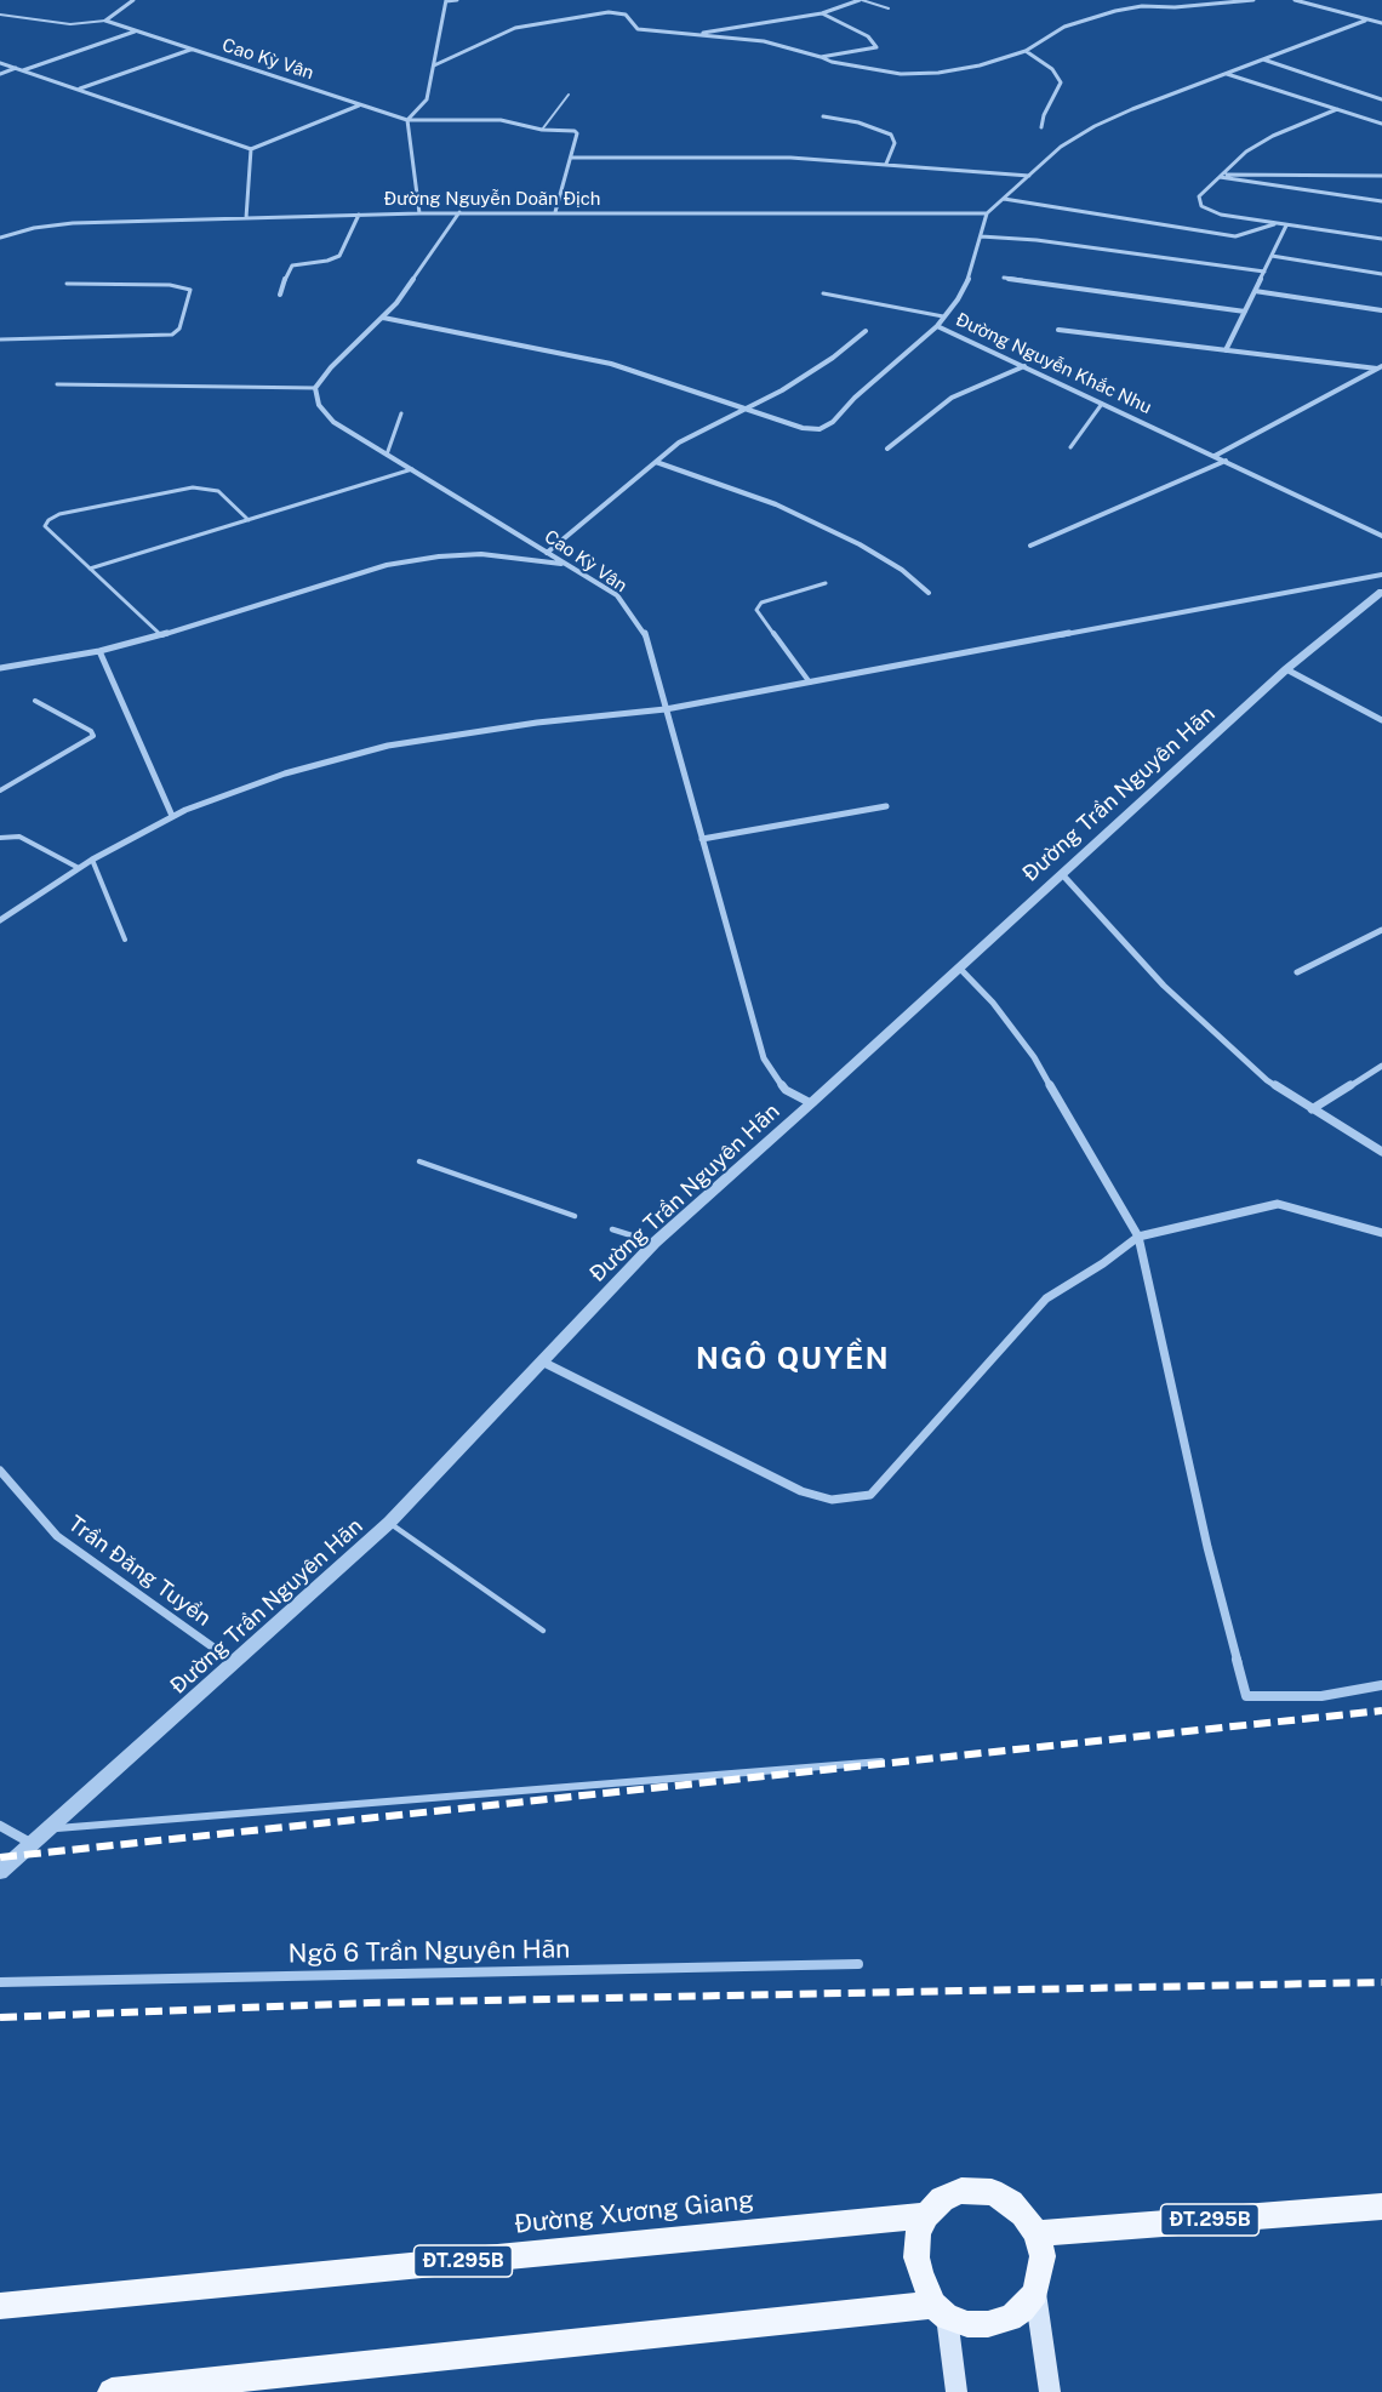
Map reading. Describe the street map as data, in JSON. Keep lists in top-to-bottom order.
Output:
{
  "streets": {
    "main road": ["Đường Xương Giang", "ĐT.295B"],
    "street": [
      "Cao Kỳ Vân",
      "Đường Nguyễn Doãn Địch",
      "Đường Nguyễn Khắc Nhu",
      "Đường Trần Nguyên Hãn",
      "Trần Đăng Tuyển",
      "Ngõ 6 Trần Nguyên Hãn"
    ]
  },
  "crossings": [
    ["Cao Kỳ Vân", "Đường Trần Nguyên Hãn"],
    ["Đường Nguyễn Doãn Địch", "Đường Nguyễn Khắc Nhu"],
    ["Đường Trần Nguyên Hãn", "Trần Đăng Tuyển"],
    ["Đường Xương Giang", "ĐT.295B"]
  ],
  "districts": ["NGÔ QUYỀN"]
}
